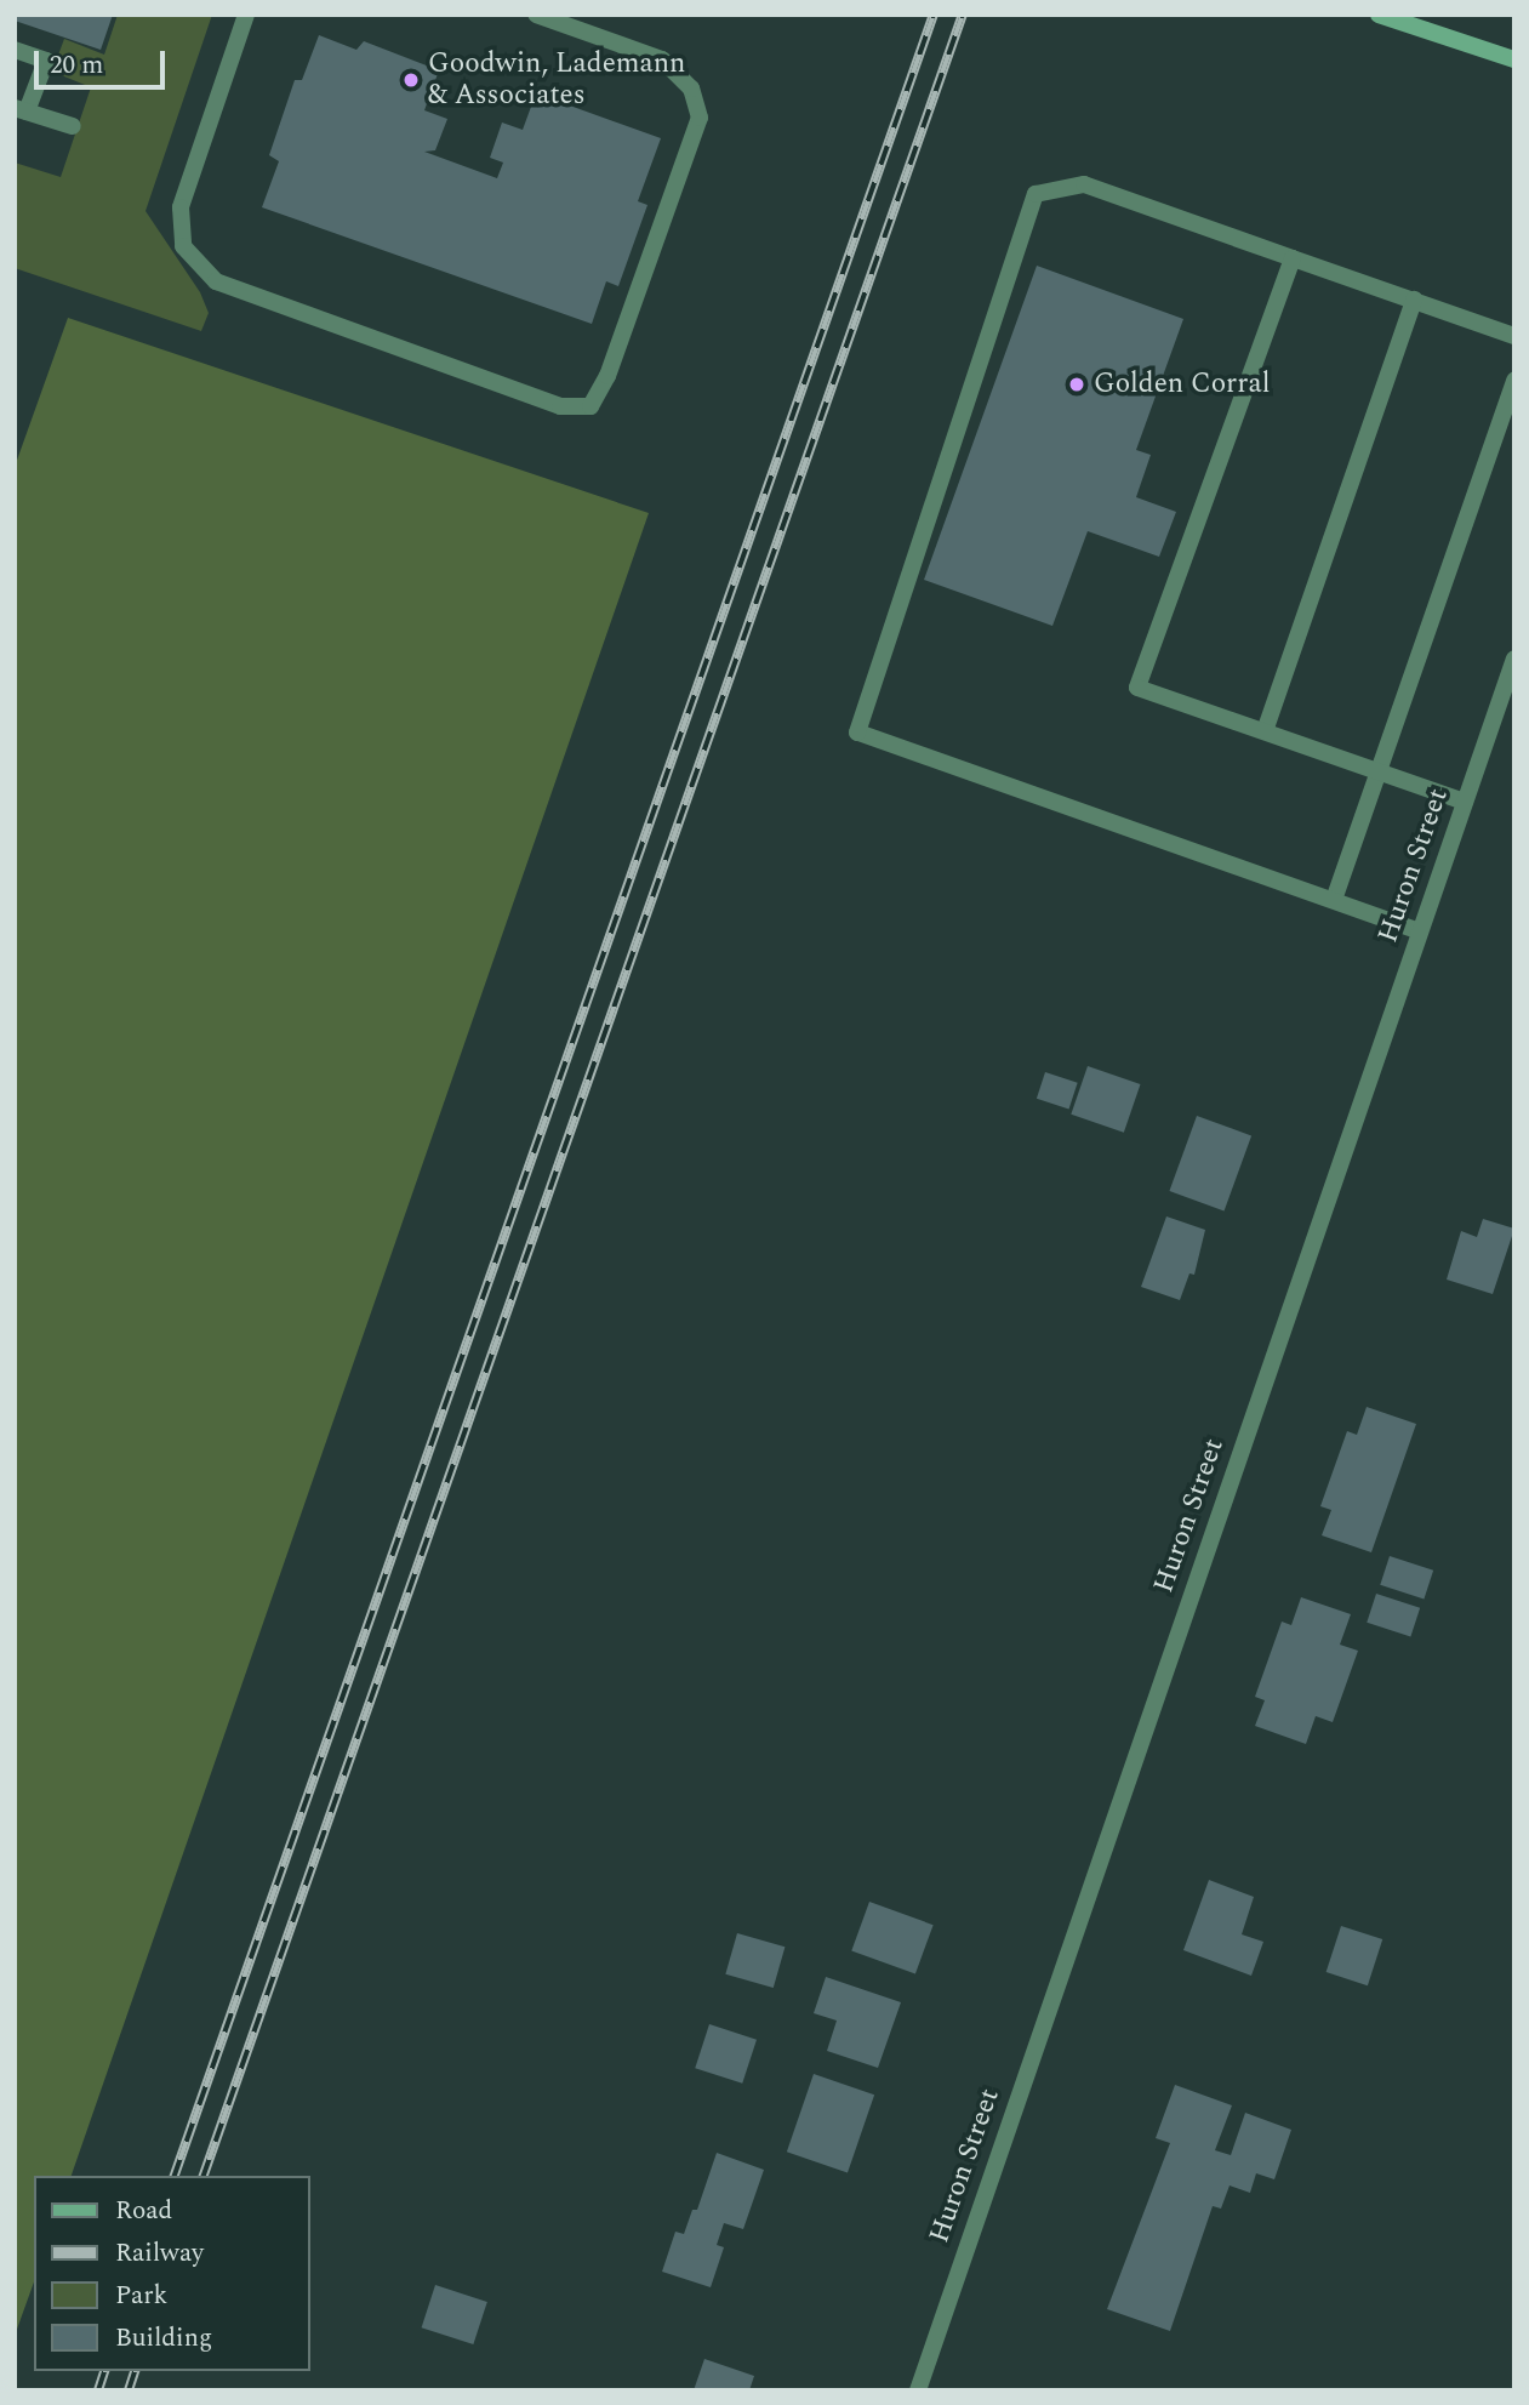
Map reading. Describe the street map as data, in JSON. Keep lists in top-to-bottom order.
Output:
{
  "streets": {
    "street": ["Huron Street"]
  },
  "places": ["Goodwin, Lademann & Associates", "Golden Corral"],
  "legend": [
    "Road",
    "Railway",
    "Park",
    "Building"
  ],
  "scale_bar": "20 m"
}
